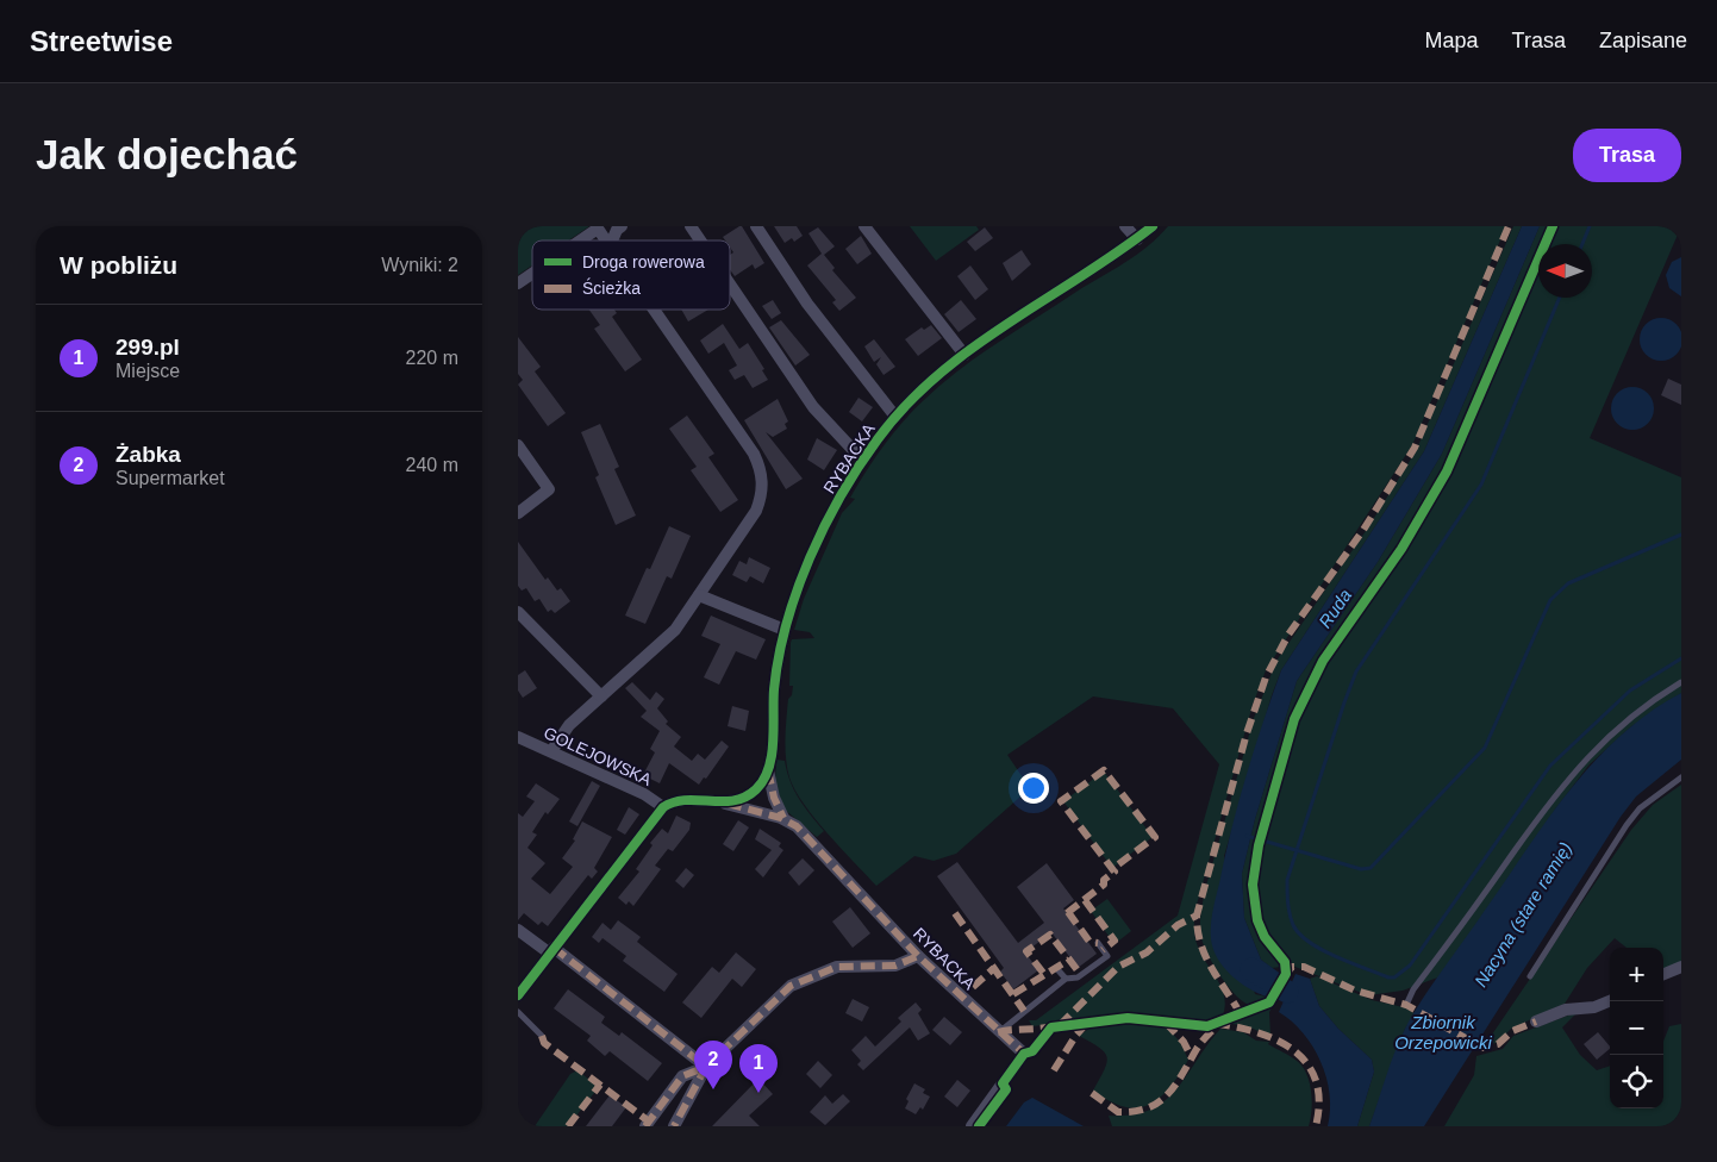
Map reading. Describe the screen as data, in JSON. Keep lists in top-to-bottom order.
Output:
{
  "streets": {
    "street": ["RYBACKA", "GOLEJOWSKA"]
  },
  "water": ["Ruda", "Nacyna (stare ramię)", "Zbiornik Orzepowicki"],
  "legend": ["Droga rowerowa", "Ścieżka"],
  "north": "left",
  "page": {
    "header": "Streetwise",
    "nav": ["Mapa", "Trasa", "Zapisane"],
    "buttons": "Trasa",
    "title": "Jak dojechać",
    "heading": ["W pobliżu", "Wyniki: 2"],
    "list": [
      {
        "mark": "1",
        "name": "299.pl",
        "note": "Miejsce",
        "value": "220 m"
      },
      {
        "mark": "2",
        "name": "Żabka",
        "note": "Supermarket",
        "value": "240 m"
      }
    ],
    "map_buttons": ["+", "−"],
    "pins": ["2", "1"]
  }
}
